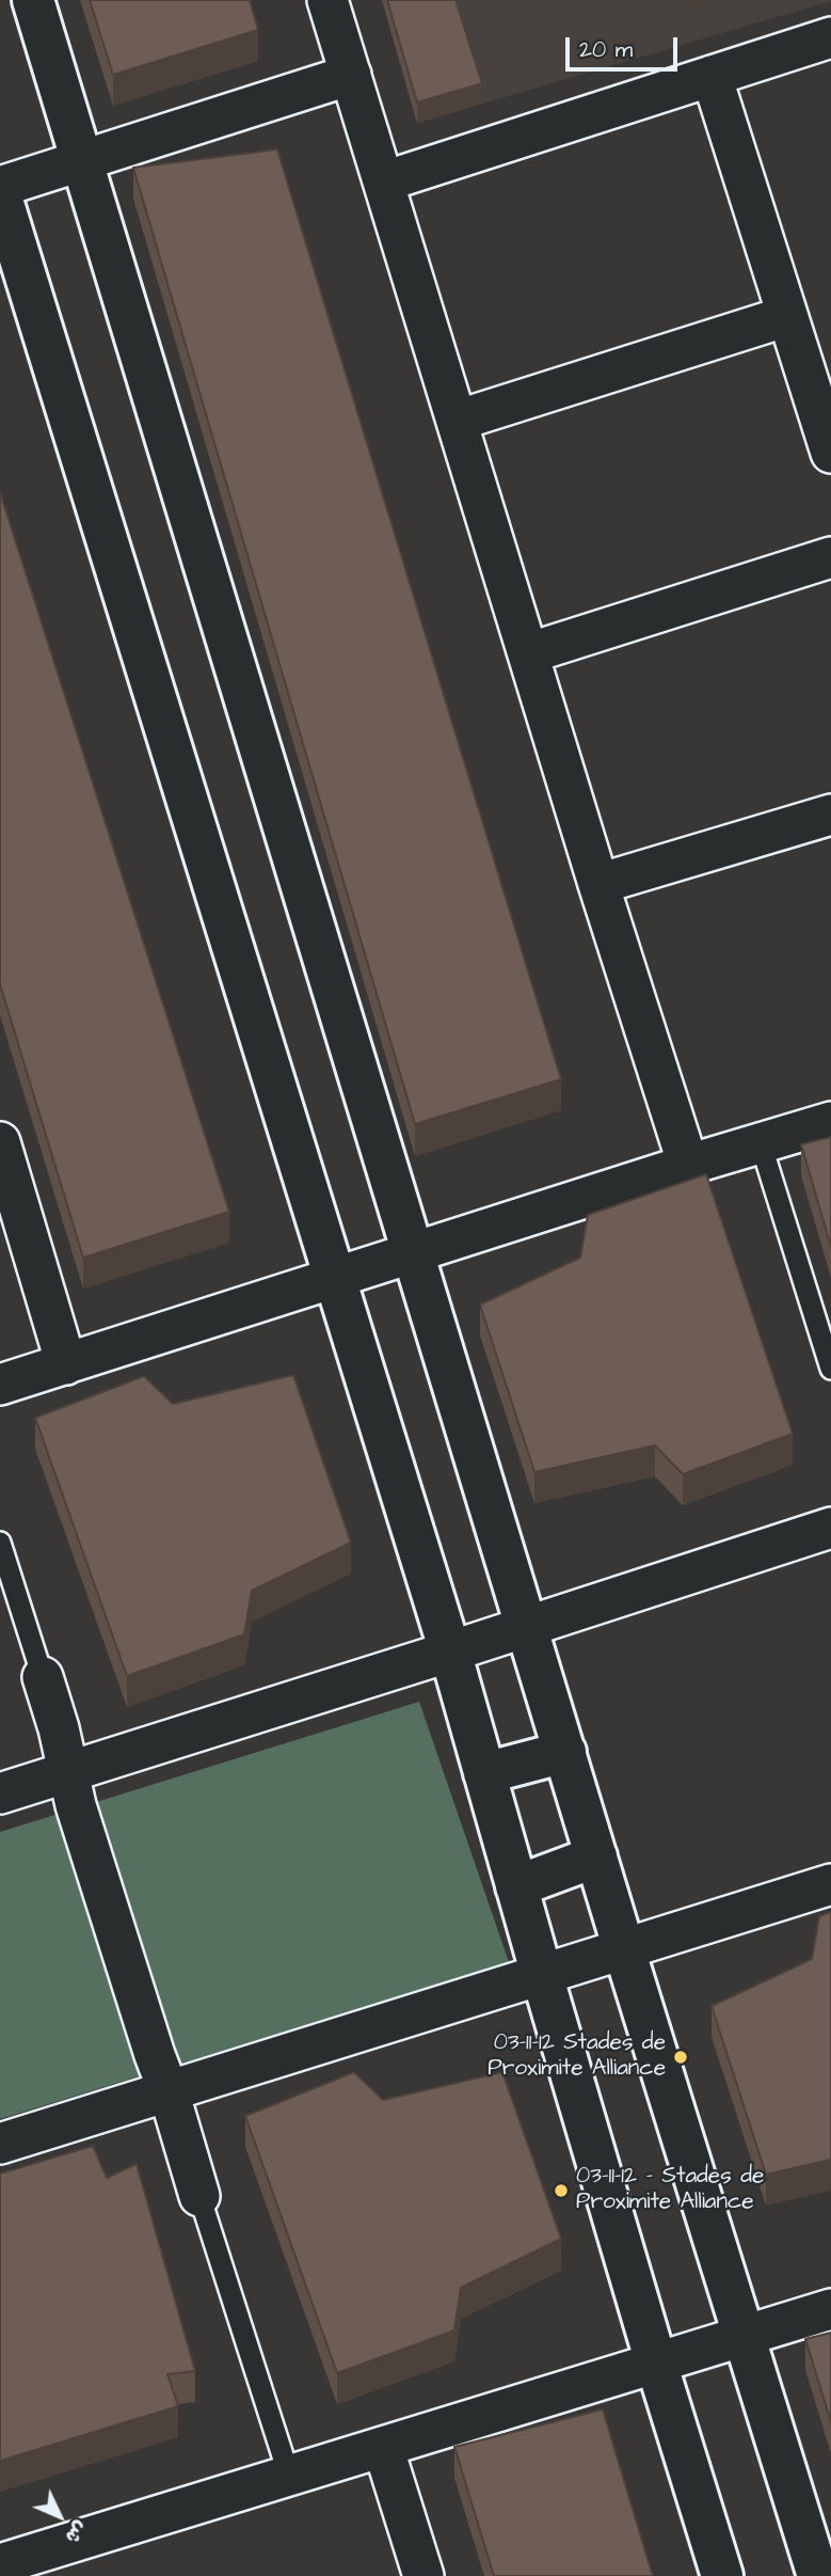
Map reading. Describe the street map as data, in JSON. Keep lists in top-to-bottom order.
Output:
{
  "places": ["03-11-12 Stades de Proximite Alliance", "03-11-12 - Stades de Proximite Alliance"],
  "scale_bar": "20 m",
  "north": "bottom right"
}
